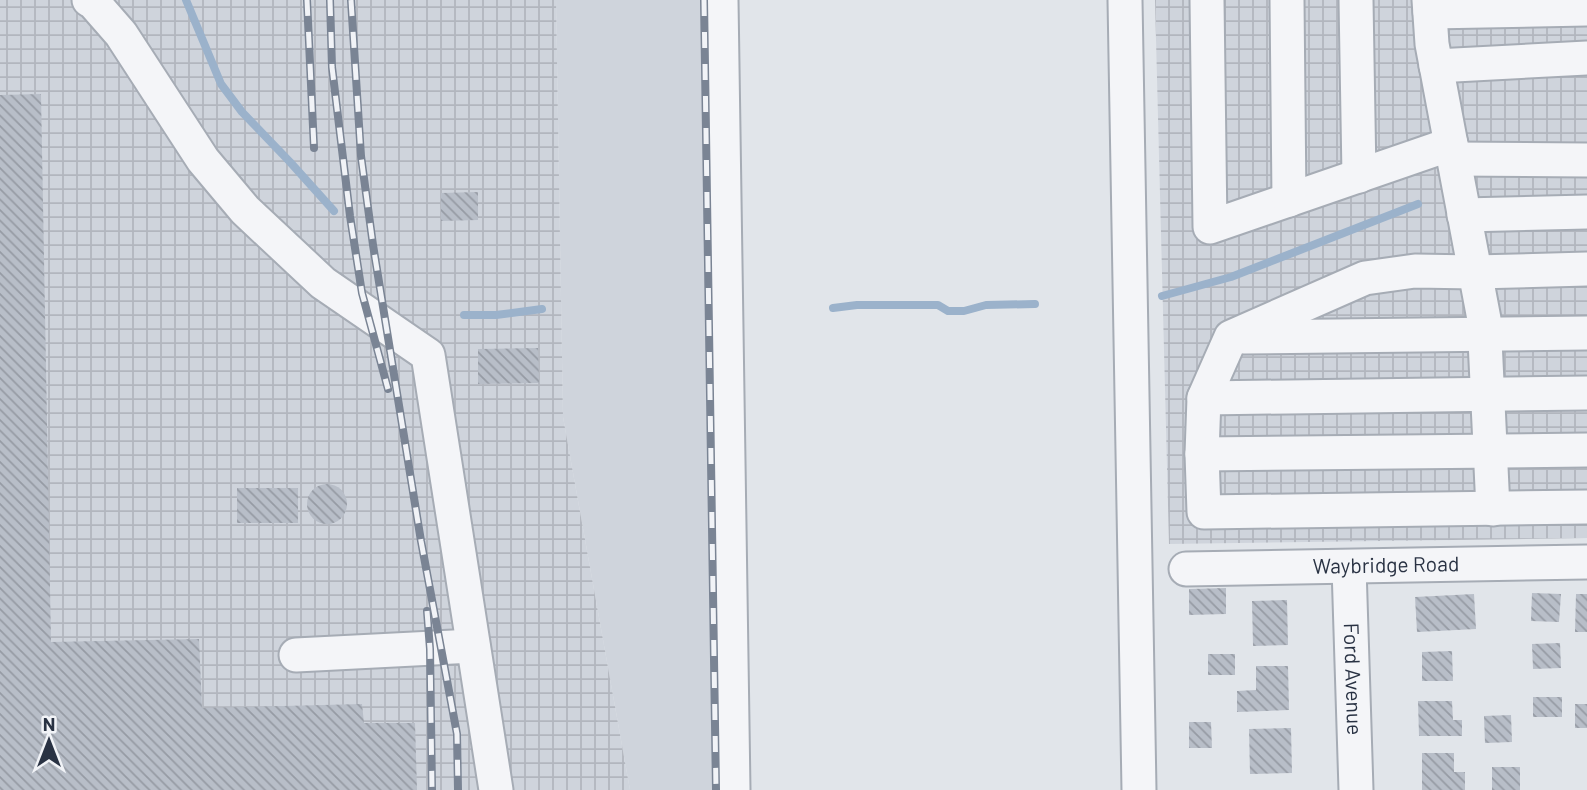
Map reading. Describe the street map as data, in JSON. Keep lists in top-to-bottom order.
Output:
{
  "streets": {
    "street": ["Waybridge Road", "Ford Avenue"]
  },
  "crossings": [
    ["Waybridge Road", "Ford Avenue"]
  ],
  "north": "top"
}
